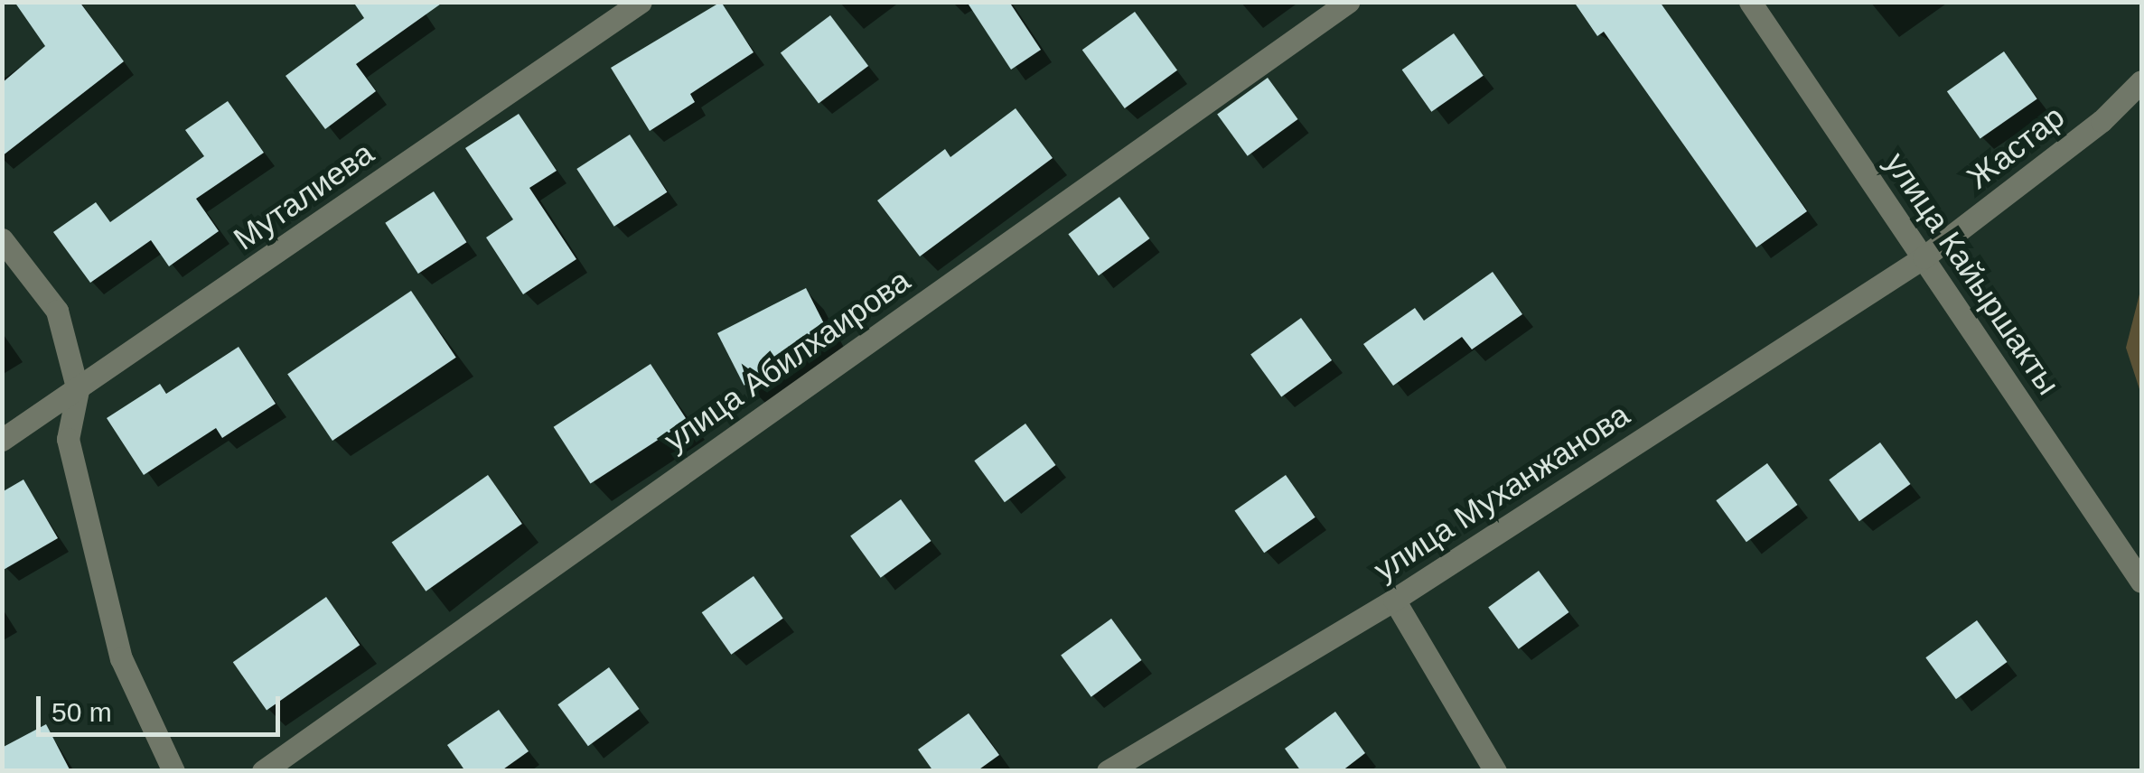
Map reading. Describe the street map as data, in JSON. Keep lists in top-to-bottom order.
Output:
{
  "streets": {
    "street": [
      "Жастар",
      "Муталиева",
      "улица Кайыршакты",
      "улица Абилхаирова",
      "улица Муханжанова"
    ]
  },
  "crossings": [
    ["Жастар", "улица Кайыршакты"],
    ["Жастар", "улица Муханжанова"],
    ["улица Кайыршакты", "улица Муханжанова"]
  ],
  "scale_bar": "50 m"
}
